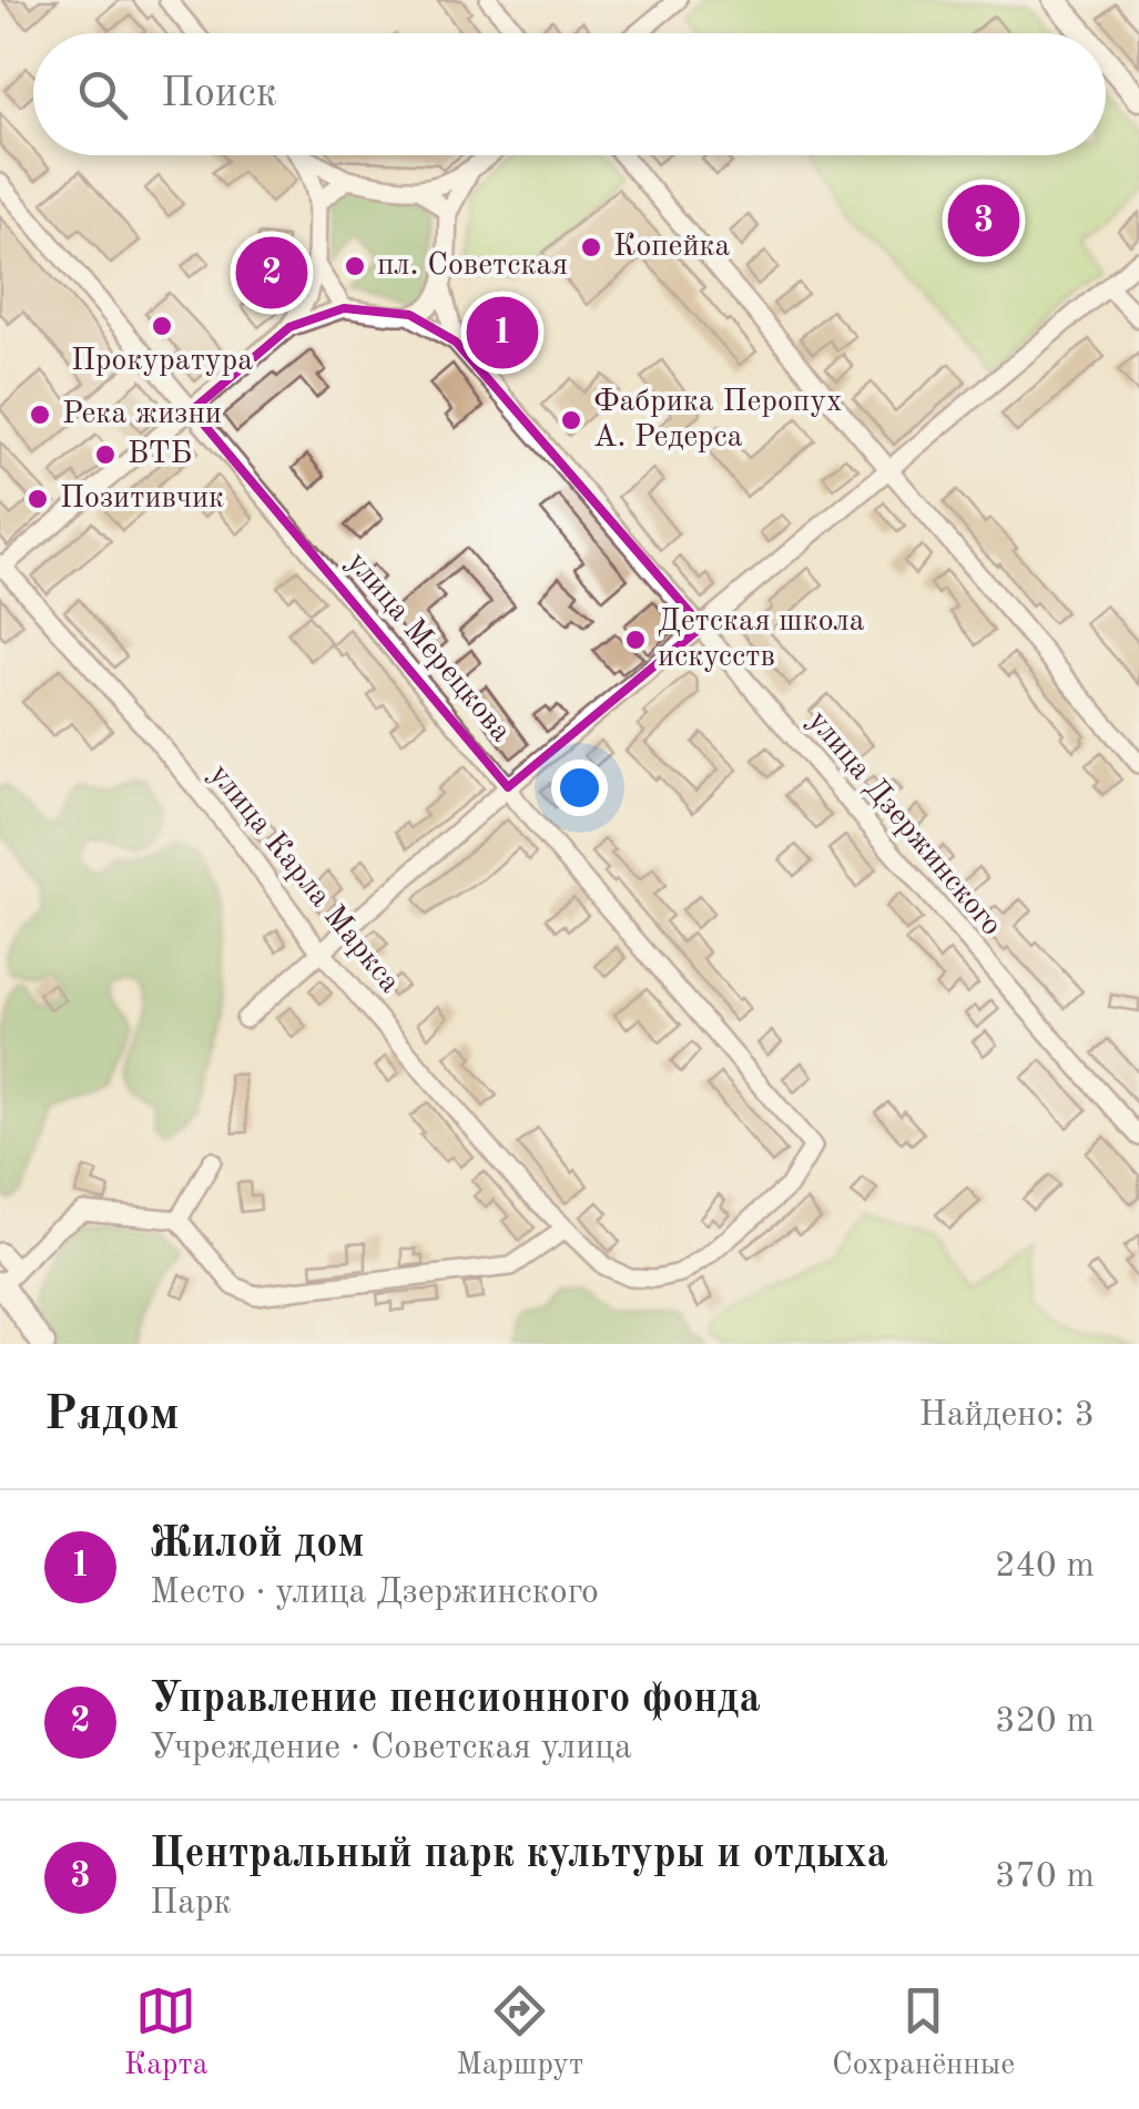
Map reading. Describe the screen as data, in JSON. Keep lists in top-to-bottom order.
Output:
{
  "streets": {
    "street": ["улица Мерецкова", "улица Дзержинского", "улица Карла Маркса"]
  },
  "crossings": [
    ["улица Мерецкова", "улица Карла Маркса"]
  ],
  "places": [
    "Копейка",
    "пл. Советская",
    "Прокуратура",
    "Река жизни",
    "Фабрика Перопух А. Редерса",
    "ВТБ",
    "Позитивчик",
    "Детская школа искусств"
  ],
  "page": {
    "search": "Поиск",
    "pins": ["3", "2", "1"],
    "heading": ["Рядом", "Найдено: 3"],
    "list": [
      {
        "mark": "1",
        "name": "Жилой дом",
        "note": "Место · улица Дзержинского",
        "value": "240 m"
      },
      {
        "mark": "2",
        "name": "Управление пенсионного фонда",
        "note": "Учреждение · Советская улица",
        "value": "320 m"
      },
      {
        "mark": "3",
        "name": "Центральный парк культуры и отдыха",
        "note": "Парк",
        "value": "370 m"
      }
    ],
    "nav": ["Карта", "Маршрут", "Сохранённые"]
  }
}
